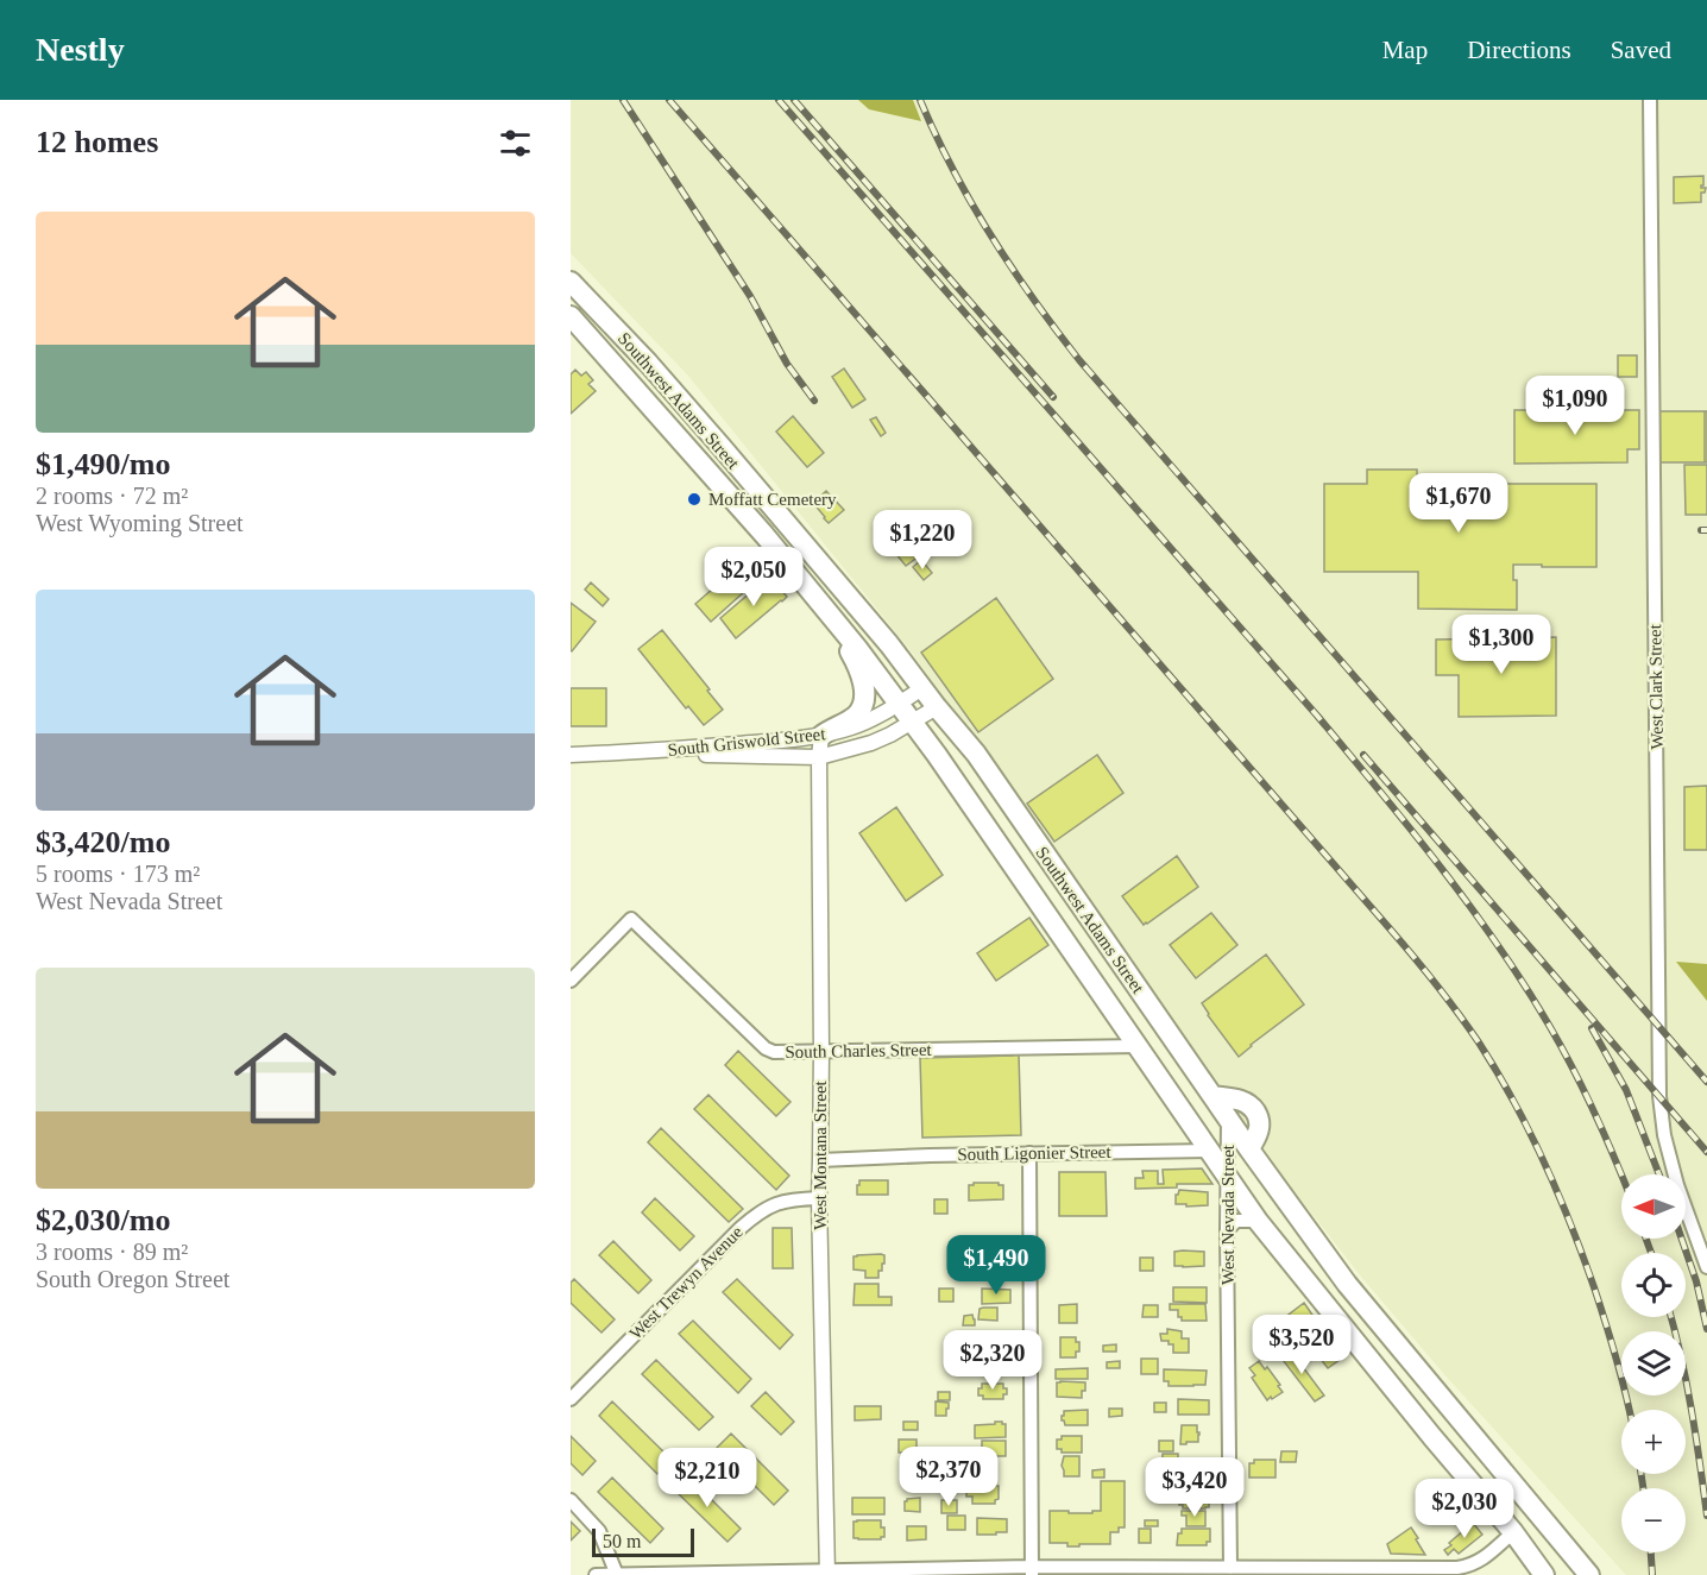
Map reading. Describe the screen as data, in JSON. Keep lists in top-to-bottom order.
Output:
{
  "streets": {
    "main road": ["Southwest Adams Street"],
    "street": [
      "West Clark Street",
      "South Griswold Street",
      "South Charles Street",
      "South Ligonier Street",
      "West Montana Street",
      "West Nevada Street",
      "West Trewyn Avenue"
    ]
  },
  "crossings": [
    ["Southwest Adams Street", "South Griswold Street"],
    ["Southwest Adams Street", "South Charles Street"],
    ["Southwest Adams Street", "South Ligonier Street"],
    ["Southwest Adams Street", "West Nevada Street"],
    ["South Griswold Street", "West Montana Street"],
    ["South Charles Street", "West Montana Street"],
    ["South Ligonier Street", "West Montana Street"],
    ["South Ligonier Street", "West Nevada Street"],
    ["West Montana Street", "West Trewyn Avenue"]
  ],
  "places": ["Moffatt Cemetery"],
  "scale_bar": "50 m",
  "north": "left",
  "page": {
    "header": "Nestly",
    "nav": ["Map", "Directions", "Saved"],
    "heading": "12 homes",
    "list": [
      {
        "name": "$1,490/mo",
        "note": "2 rooms · 72 m² · West Wyoming Street"
      },
      {
        "name": "$3,420/mo",
        "note": "5 rooms · 173 m² · West Nevada Street"
      },
      {
        "name": "$2,030/mo",
        "note": "3 rooms · 89 m² · South Oregon Street"
      }
    ],
    "price": [
      "$1,090",
      "$1,670",
      "$1,220",
      "$2,050",
      "$1,300",
      "$1,490",
      "$3,520",
      "$2,320",
      "$2,370",
      "$2,210",
      "$3,420",
      "$2,030"
    ],
    "map_buttons": ["+", "−"],
    "scale": "50 m"
  }
}
